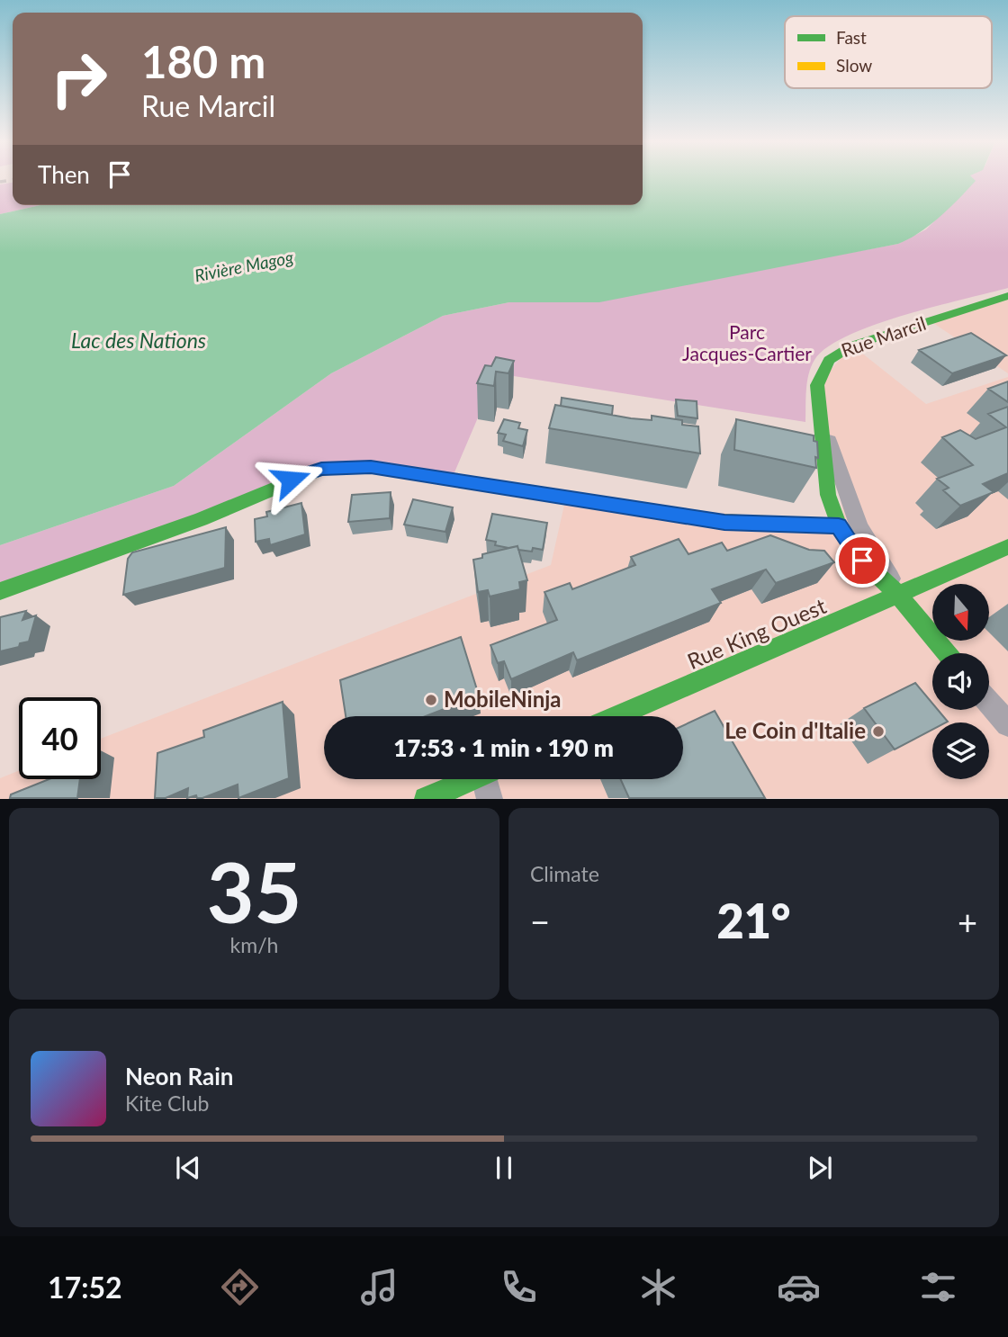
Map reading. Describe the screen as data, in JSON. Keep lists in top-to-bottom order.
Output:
{
  "streets": {
    "street": ["Rue Marcil", "Rue King Ouest"]
  },
  "crossings": [
    ["Rue Marcil", "Rue King Ouest"]
  ],
  "water": ["Rivière Magog", "Lac des Nations"],
  "parks": ["Parc Jacques-Cartier"],
  "places": ["MobileNinja", "Le Coin d'Italie"],
  "legend": ["Fast", "Slow"],
  "north": "bottom",
  "page": {
    "turn": ["180 m", "Rue Marcil"],
    "then": "Then",
    "limit": "40",
    "trip": "17:53 · 1 min · 190 m",
    "tile": [
      ["35", "km/h"],
      "Climate"
    ],
    "heat": ["−", "21°", "+"],
    "song": ["Neon Rain", "Kite Club"],
    "tabs": "17:52"
  }
}
